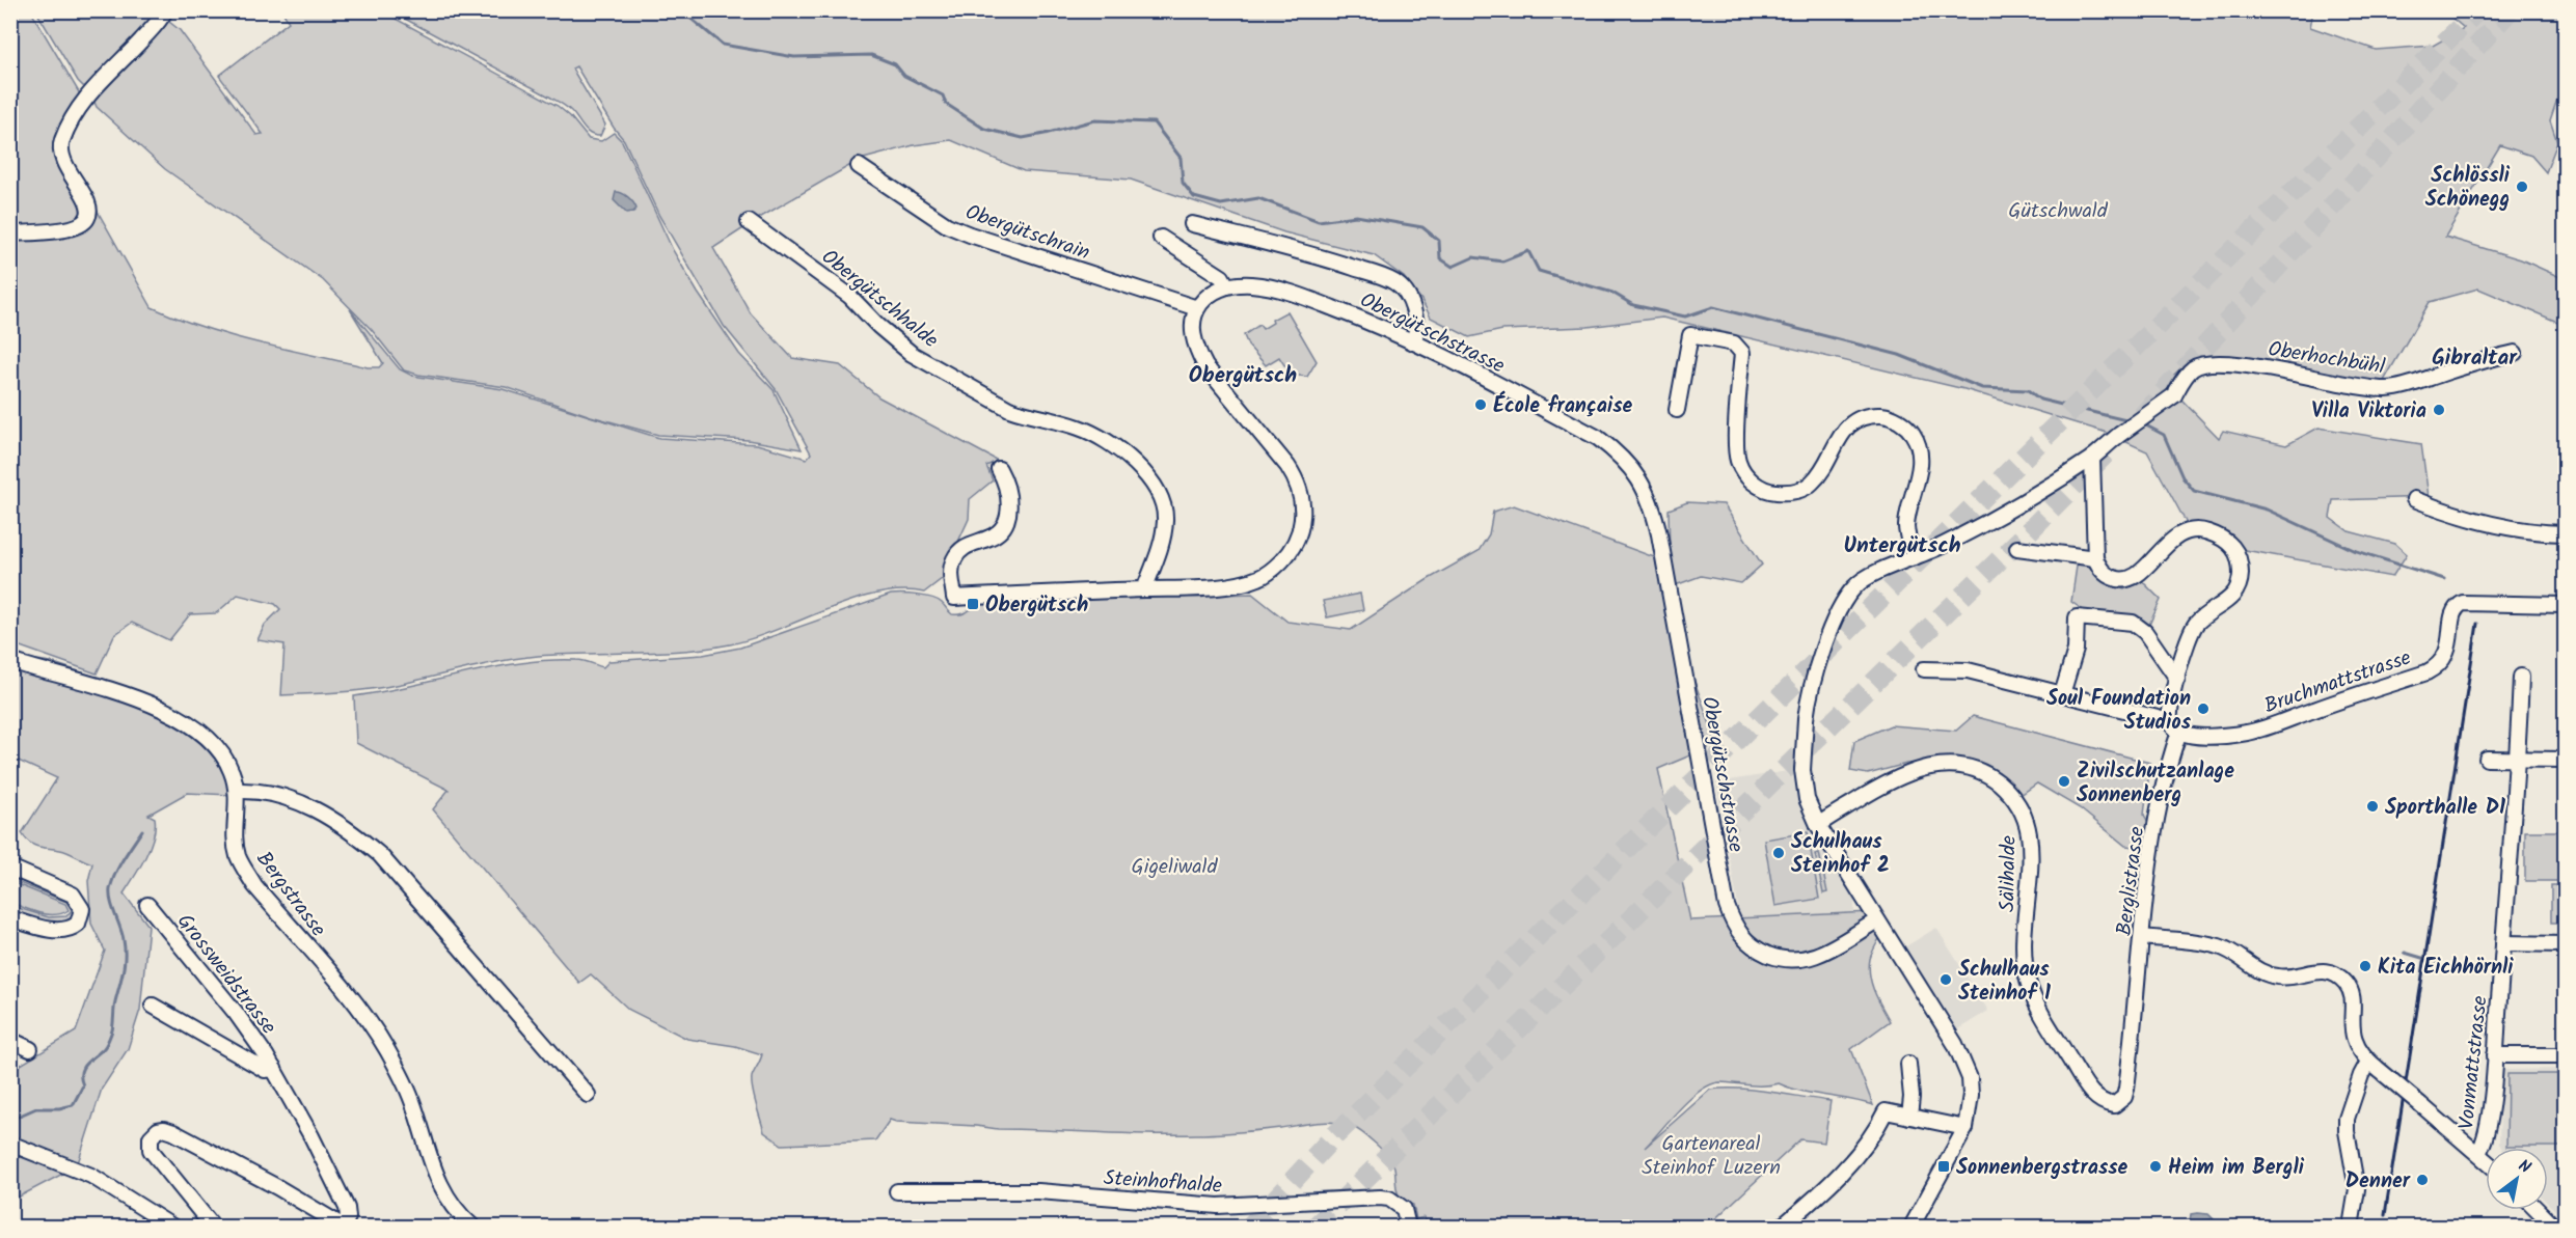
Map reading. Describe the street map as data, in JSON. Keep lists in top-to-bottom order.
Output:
{
  "streets": {
    "street": [
      "Obergütschrain",
      "Obergütschhalde",
      "Obergütschstrasse",
      "Oberhochbühl",
      "Bruchmattstrasse",
      "Sälihalde",
      "Berglistrasse",
      "Bergstrasse",
      "Grossweidstrasse",
      "Vonmattstrasse",
      "Steinhofhalde"
    ]
  },
  "crossings": [
    ["Bruchmattstrasse", "Berglistrasse"],
    ["Sälihalde", "Berglistrasse"]
  ],
  "districts": ["Gibraltar", "Obergütsch", "Untergütsch"],
  "parks": ["Gütschwald", "Gigeliwald", "Gartenareal Steinhof Luzern"],
  "places": {
    "other": [
      "Schlössli Schönegg",
      "École française",
      "Villa Viktoria",
      "Soul Foundation Studios",
      "Zivilschutzanlage Sonnenberg",
      "Sporthalle D1",
      "Schulhaus Steinhof 2",
      "Kita Eichhörnli",
      "Schulhaus Steinhof 1",
      "Heim im Bergli",
      "Denner"
    ],
    "transit": ["Obergütsch", "Sonnenbergstrasse"]
  },
  "north": "top right"
}
